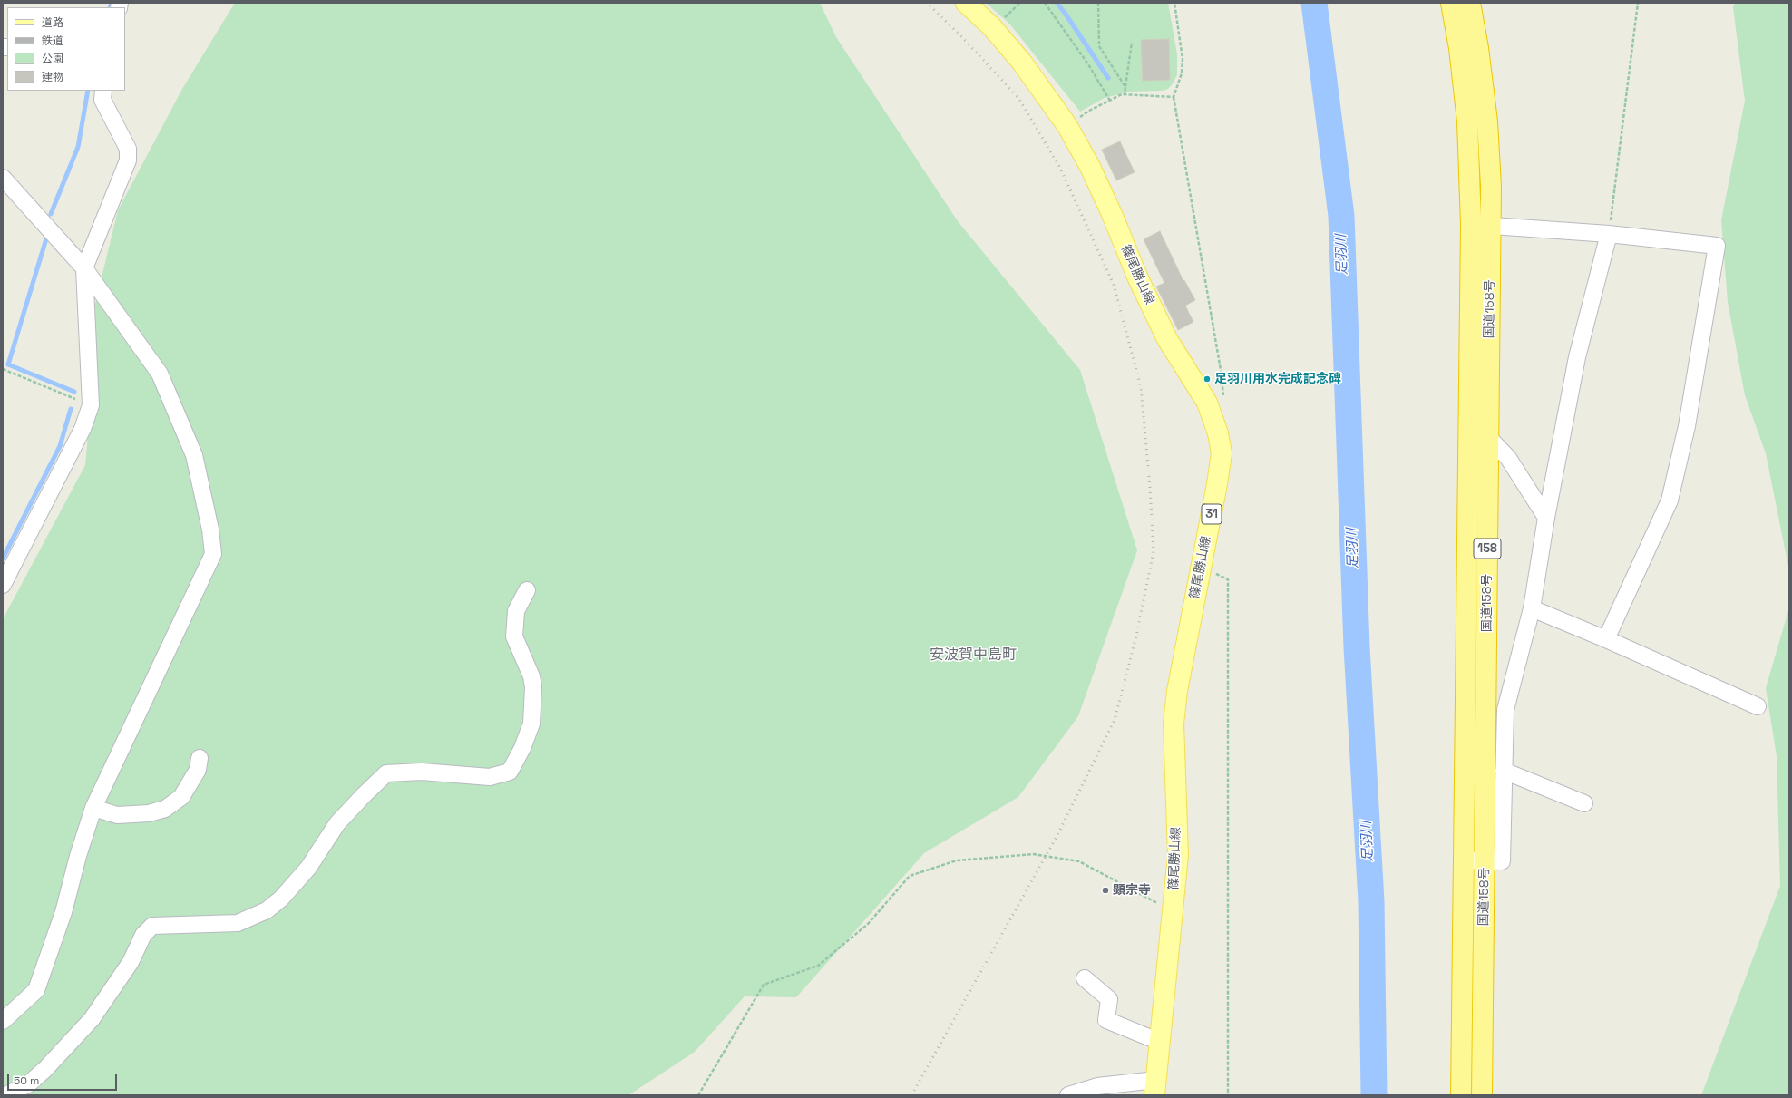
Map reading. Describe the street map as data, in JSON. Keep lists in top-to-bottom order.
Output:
{
  "streets": {
    "highway": ["国道158号", "158"],
    "main road": ["篠尾勝山線", "31"]
  },
  "districts": ["安波賀中島町"],
  "water": ["足羽川"],
  "places": ["足羽川用水完成記念碑", "顕宗寺"],
  "legend": [
    "道路",
    "鉄道",
    "公園",
    "建物"
  ],
  "scale_bar": "50 m"
}
